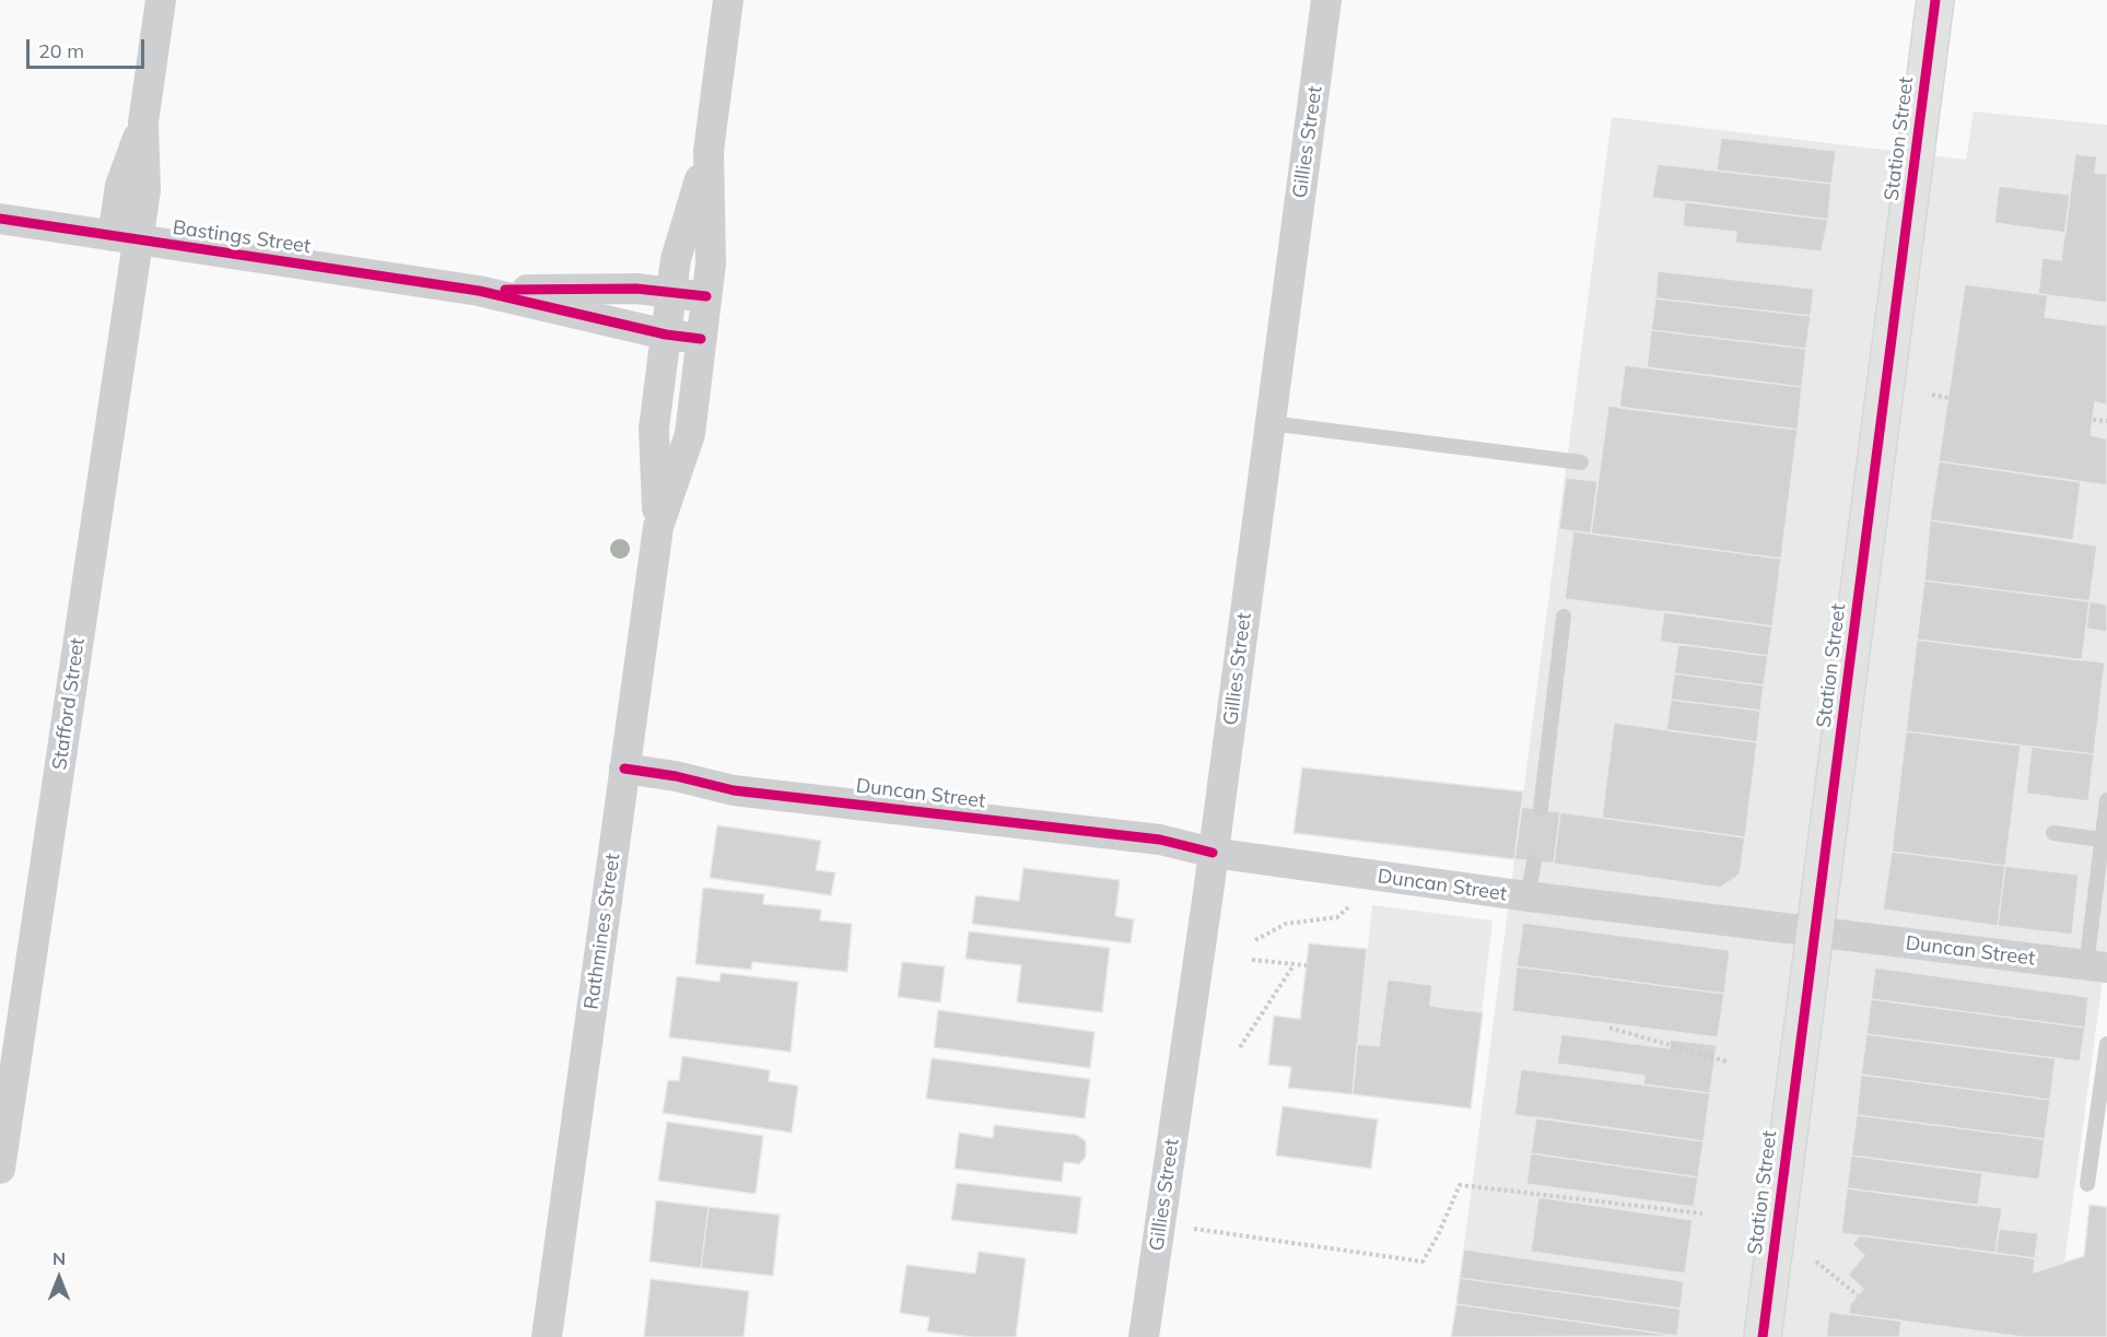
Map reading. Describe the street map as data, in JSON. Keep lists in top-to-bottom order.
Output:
{
  "streets": {
    "main road": ["Station Street"],
    "street": [
      "Gillies Street",
      "Bastings Street",
      "Stafford Street",
      "Duncan Street",
      "Rathmines Street"
    ]
  },
  "crossings": [
    ["Station Street", "Duncan Street"],
    ["Gillies Street", "Duncan Street"],
    ["Bastings Street", "Stafford Street"],
    ["Bastings Street", "Rathmines Street"],
    ["Duncan Street", "Rathmines Street"]
  ],
  "scale_bar": "20 m",
  "north": "top"
}
